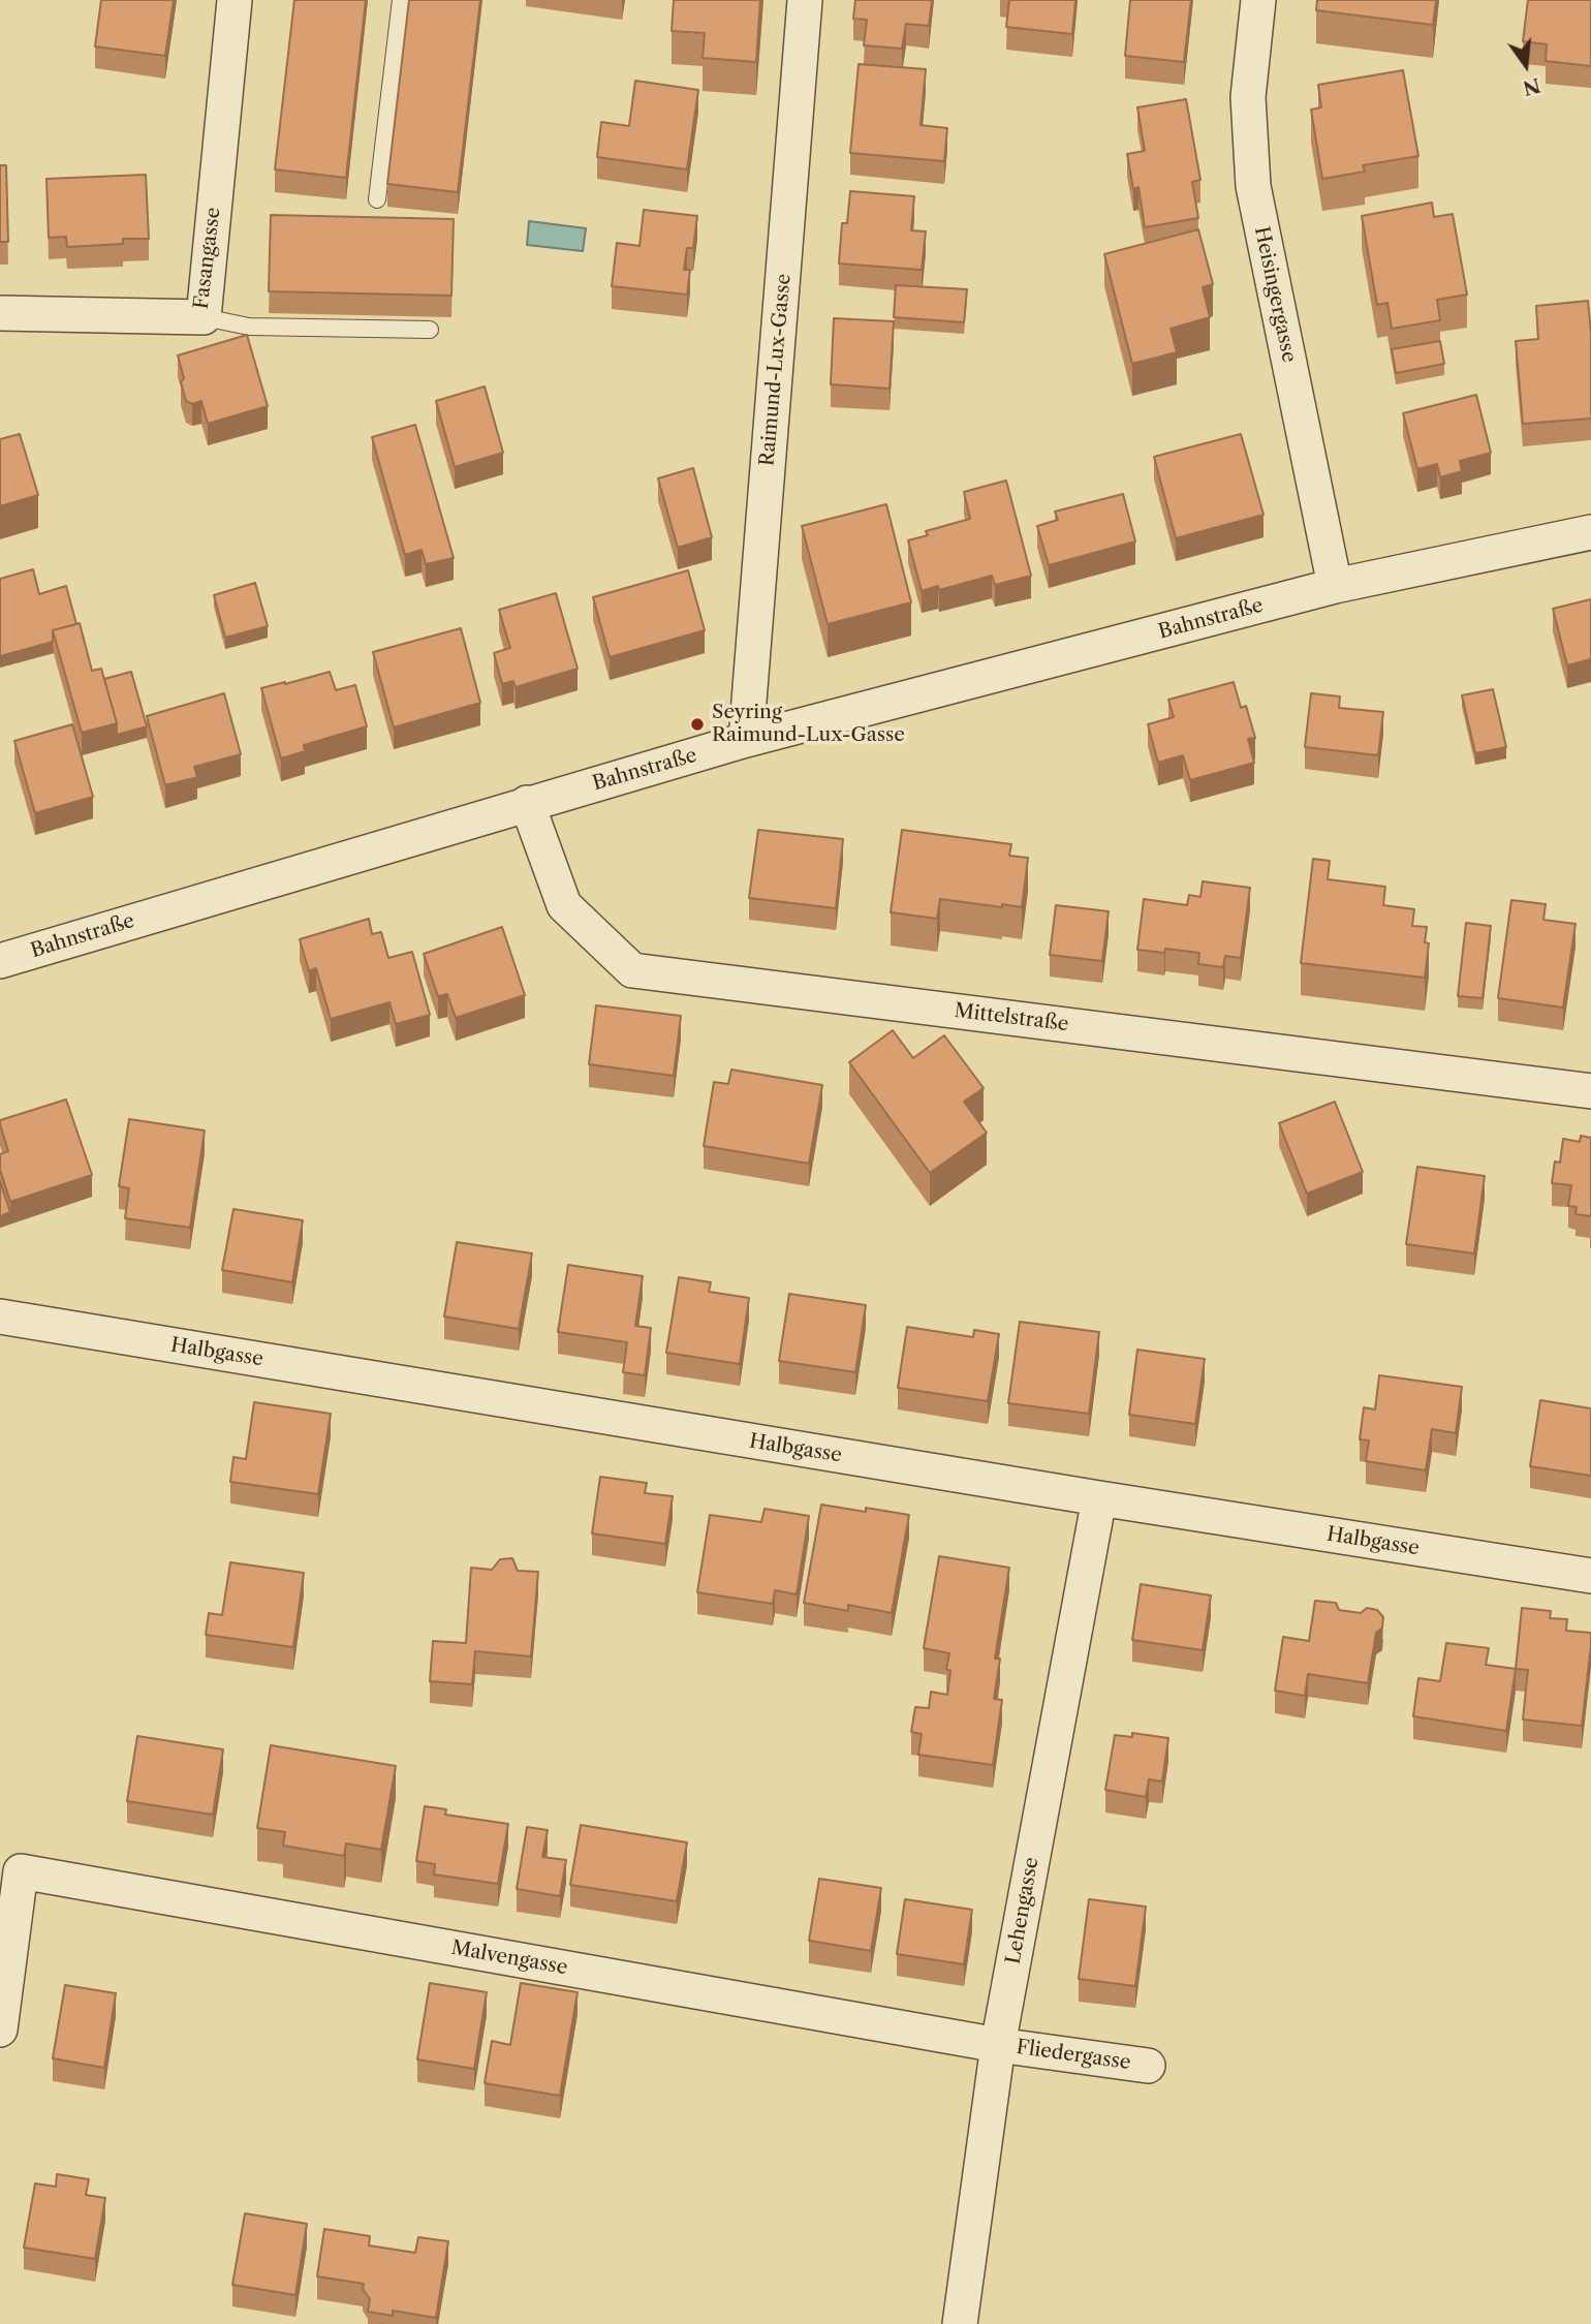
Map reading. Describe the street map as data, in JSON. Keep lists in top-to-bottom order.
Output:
{
  "streets": {
    "street": [
      "Fasangasse",
      "Heisingergasse",
      "Raimund-Lux-Gasse",
      "Bahnstraße",
      "Mittelstraße",
      "Halbgasse",
      "Lehengasse",
      "Malvengasse",
      "Fliedergasse"
    ]
  },
  "crossings": [
    ["Heisingergasse", "Bahnstraße"],
    ["Raimund-Lux-Gasse", "Bahnstraße"],
    ["Bahnstraße", "Mittelstraße"],
    ["Halbgasse", "Lehengasse"],
    ["Lehengasse", "Malvengasse"],
    ["Lehengasse", "Fliedergasse"],
    ["Malvengasse", "Fliedergasse"]
  ],
  "places": ["Seyring Raimund-Lux-Gasse"],
  "north": "bottom"
}
